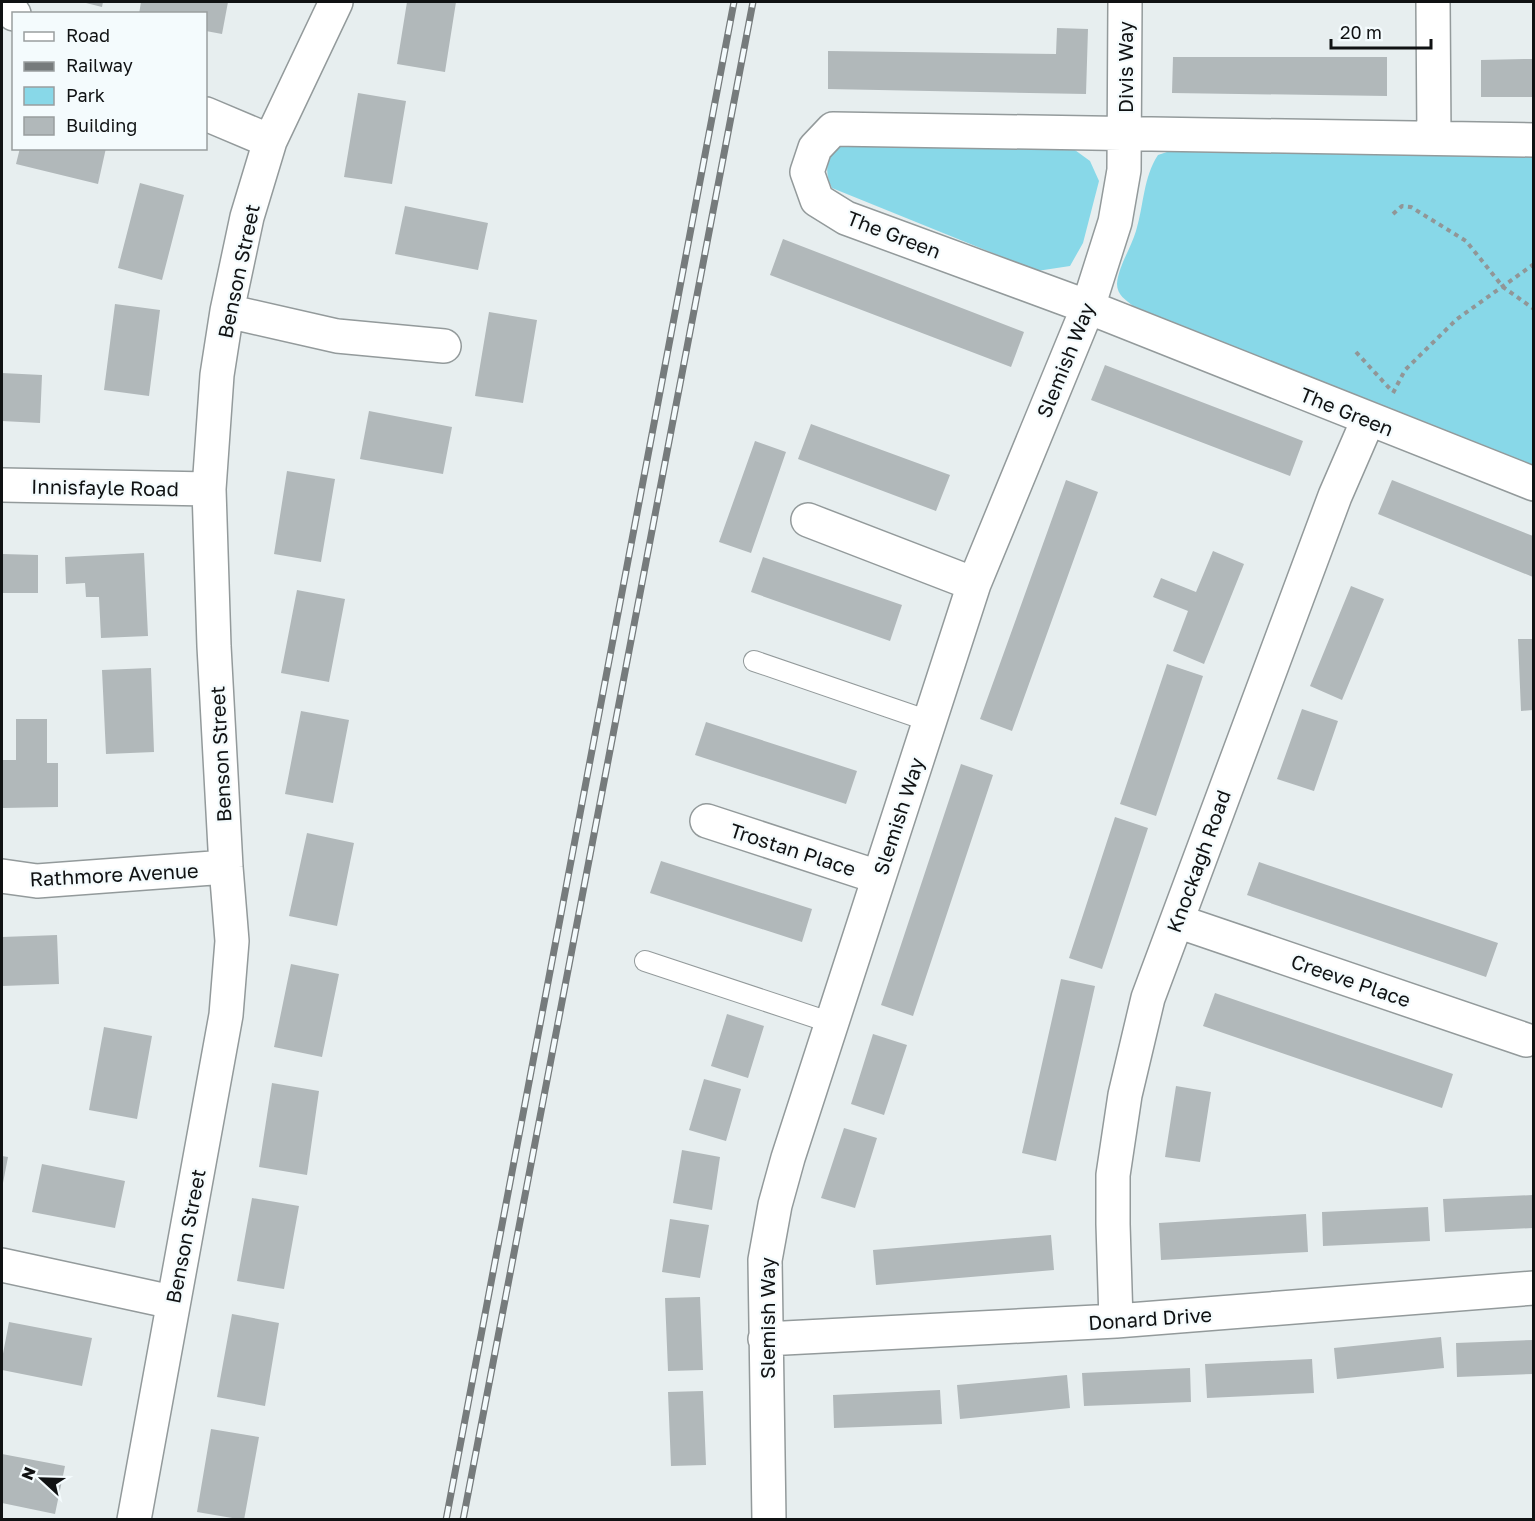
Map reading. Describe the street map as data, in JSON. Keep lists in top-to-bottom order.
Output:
{
  "streets": {
    "street": [
      "Divis Way",
      "The Green",
      "Benson Street",
      "Slemish Way",
      "Innisfayle Road",
      "Trostan Place",
      "Knockagh Road",
      "Rathmore Avenue",
      "Creeve Place",
      "Donard Drive"
    ]
  },
  "crossings": [
    ["Divis Way", "The Green"],
    ["Divis Way", "Slemish Way"],
    ["The Green", "Slemish Way"],
    ["The Green", "Knockagh Road"],
    ["Benson Street", "Innisfayle Road"],
    ["Benson Street", "Rathmore Avenue"],
    ["Slemish Way", "Trostan Place"],
    ["Slemish Way", "Donard Drive"],
    ["Knockagh Road", "Creeve Place"],
    ["Knockagh Road", "Donard Drive"]
  ],
  "legend": [
    "Road",
    "Railway",
    "Park",
    "Building"
  ],
  "scale_bar": "20 m",
  "north": "left"
}
